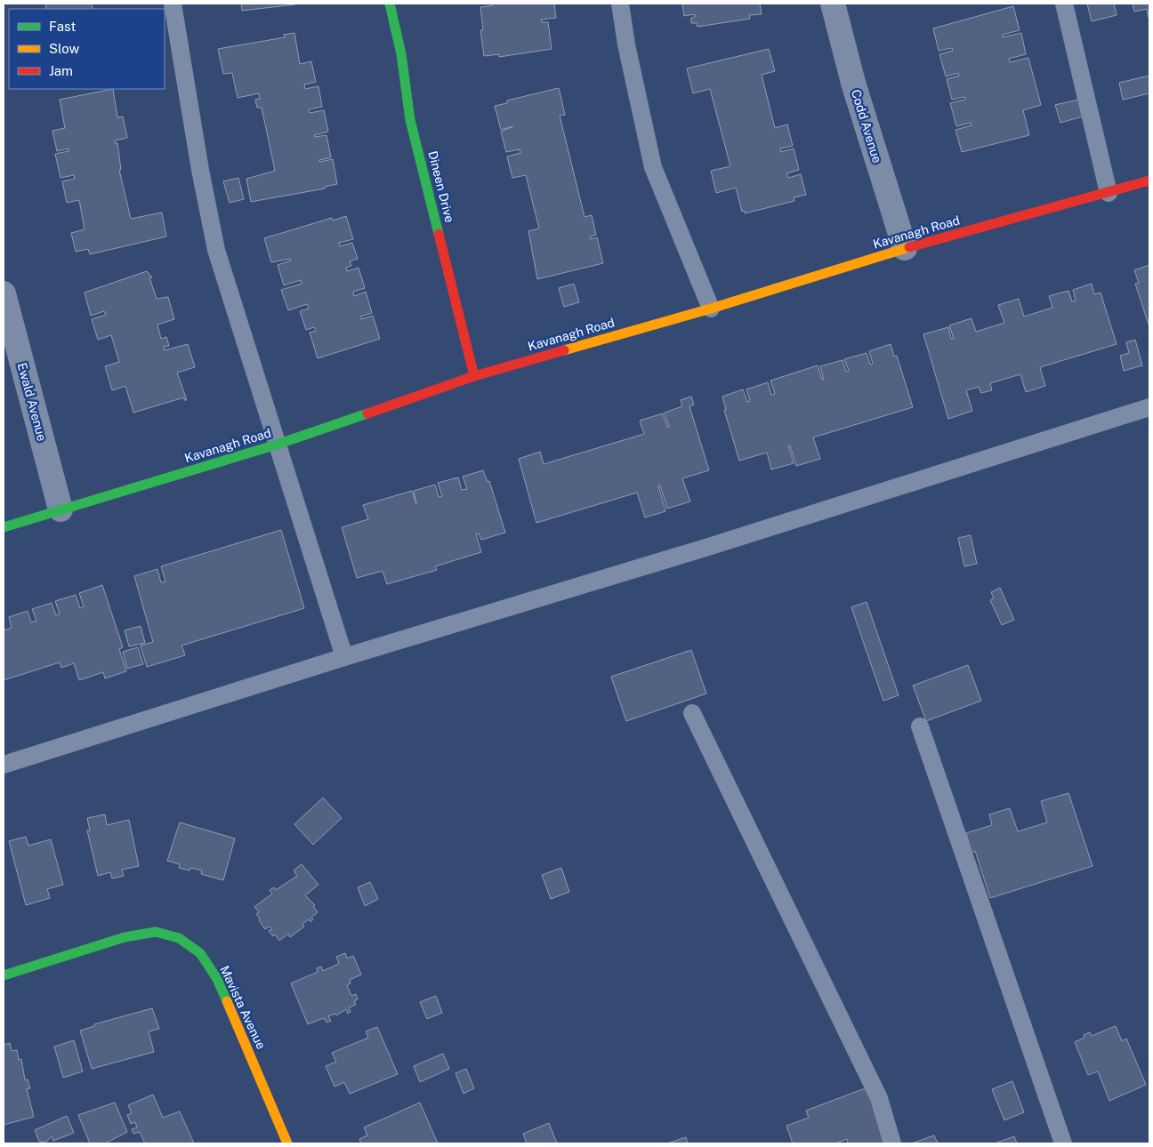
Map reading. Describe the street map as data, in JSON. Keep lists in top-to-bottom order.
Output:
{
  "streets": {
    "street": [
      "Codd Avenue",
      "Dineen Drive",
      "Kavanagh Road",
      "Ewald Avenue",
      "Mavista Avenue"
    ]
  },
  "crossings": [
    ["Codd Avenue", "Kavanagh Road"],
    ["Dineen Drive", "Kavanagh Road"],
    ["Kavanagh Road", "Ewald Avenue"]
  ],
  "legend": ["Fast", "Slow", "Jam"]
}
